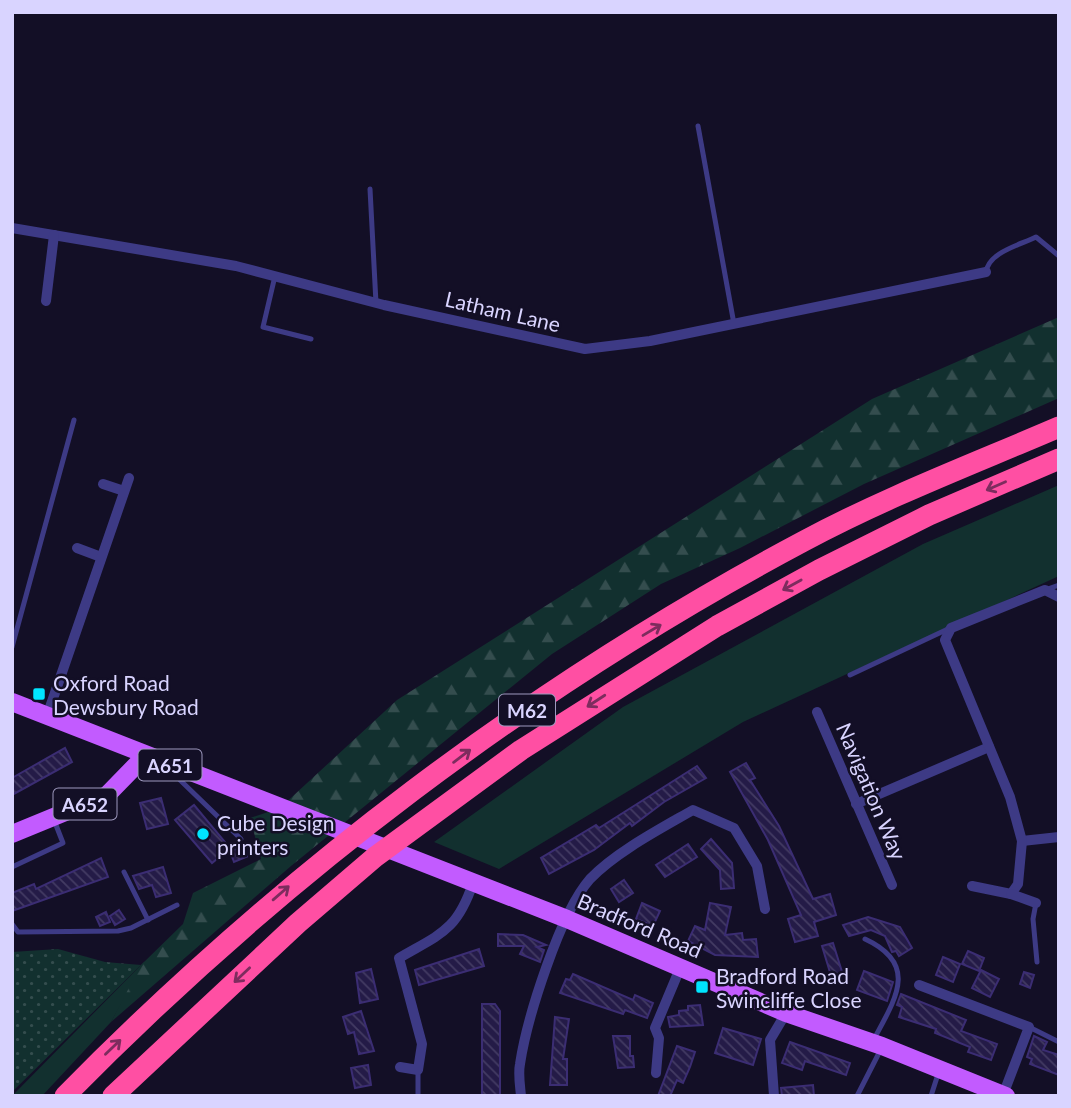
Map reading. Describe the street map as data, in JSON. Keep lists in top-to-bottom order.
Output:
{
  "streets": {
    "highway": ["M62"],
    "main road": ["A651", "A652", "Bradford Road"],
    "street": ["Latham Lane", "Navigation Way"]
  },
  "crossings": [
    ["A651", "A652"],
    ["A651", "Bradford Road"]
  ],
  "places": {
    "transit": ["Oxford Road Dewsbury Road", "Bradford Road Swincliffe Close"],
    "other": ["Cube Design printers"]
  }
}
